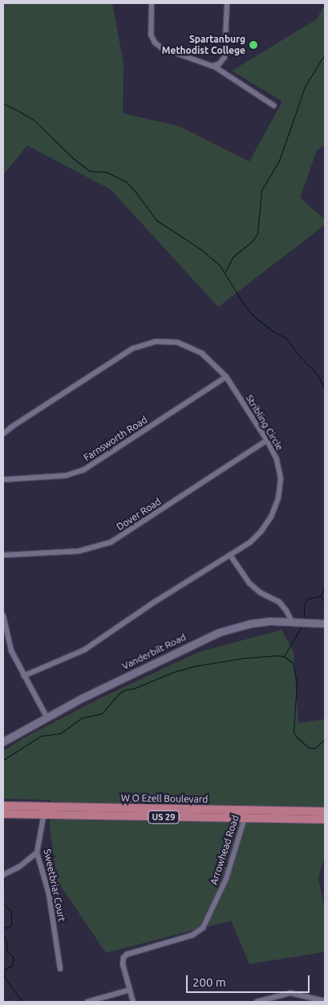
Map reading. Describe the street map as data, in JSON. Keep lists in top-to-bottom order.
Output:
{
  "streets": {
    "main road": ["W O Ezell Boulevard", "US 29"],
    "street": [
      "Stribling Circle",
      "Farnsworth Road",
      "Dover Road",
      "Vanderbilt Road",
      "Arrowhead Road",
      "Sweetbriar Court"
    ]
  },
  "crossings": [
    ["Stribling Circle", "Farnsworth Road"],
    ["Stribling Circle", "Dover Road"],
    ["W O Ezell Boulevard", "Arrowhead Road"],
    ["W O Ezell Boulevard", "Sweetbriar Court"]
  ],
  "places": ["Spartanburg Methodist College"],
  "scale_bar": "200 m"
}
